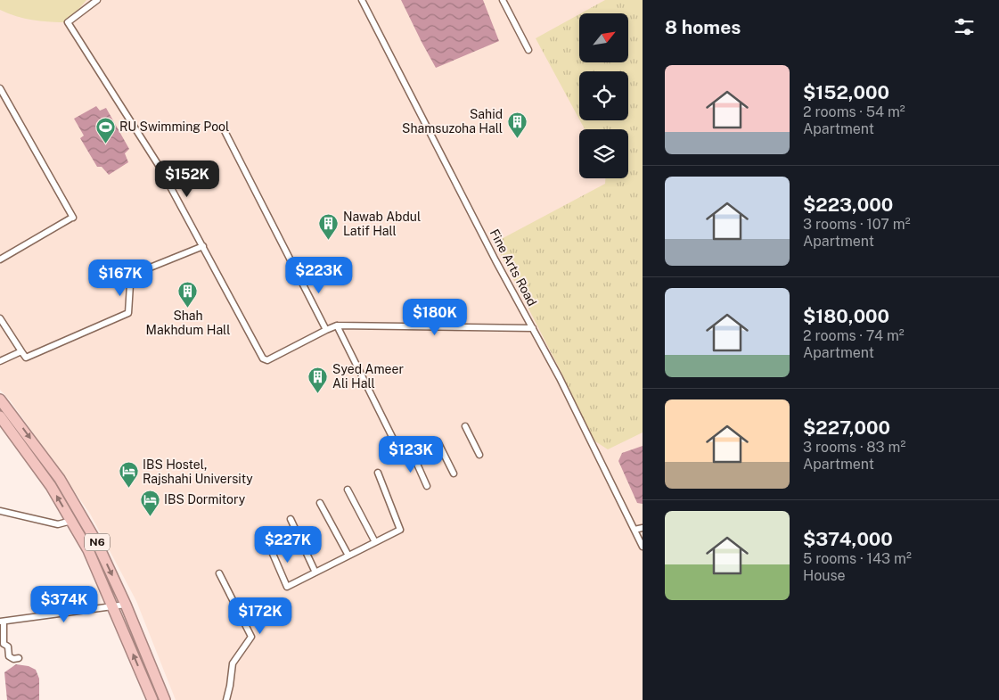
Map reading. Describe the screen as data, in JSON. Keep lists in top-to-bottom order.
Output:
{
  "streets": {
    "highway": ["N6"],
    "street": ["Fine Arts Road"]
  },
  "places": {
    "building": [
      "Sahid Shamsuzoha Hall",
      "Nawab Abdul Latif Hall",
      "Shah Makhdum Hall",
      "Syed Ameer Ali Hall"
    ],
    "sports": ["RU Swimming Pool"],
    "hotel": ["IBS Hostel, Rajshahi University", "IBS Dormitory"]
  },
  "north": "top right",
  "page": {
    "heading": "8 homes",
    "list": [
      {
        "name": "$152,000",
        "note": "2 rooms · 54 m² · Apartment"
      },
      {
        "name": "$223,000",
        "note": "3 rooms · 107 m² · Apartment"
      },
      {
        "name": "$180,000",
        "note": "2 rooms · 74 m² · Apartment"
      },
      {
        "name": "$227,000",
        "note": "3 rooms · 83 m² · Apartment"
      },
      {
        "name": "$374,000",
        "note": "5 rooms · 143 m² · House"
      }
    ],
    "price": [
      "$152K",
      "$223K",
      "$167K",
      "$180K",
      "$123K",
      "$227K",
      "$374K",
      "$172K"
    ]
  }
}
